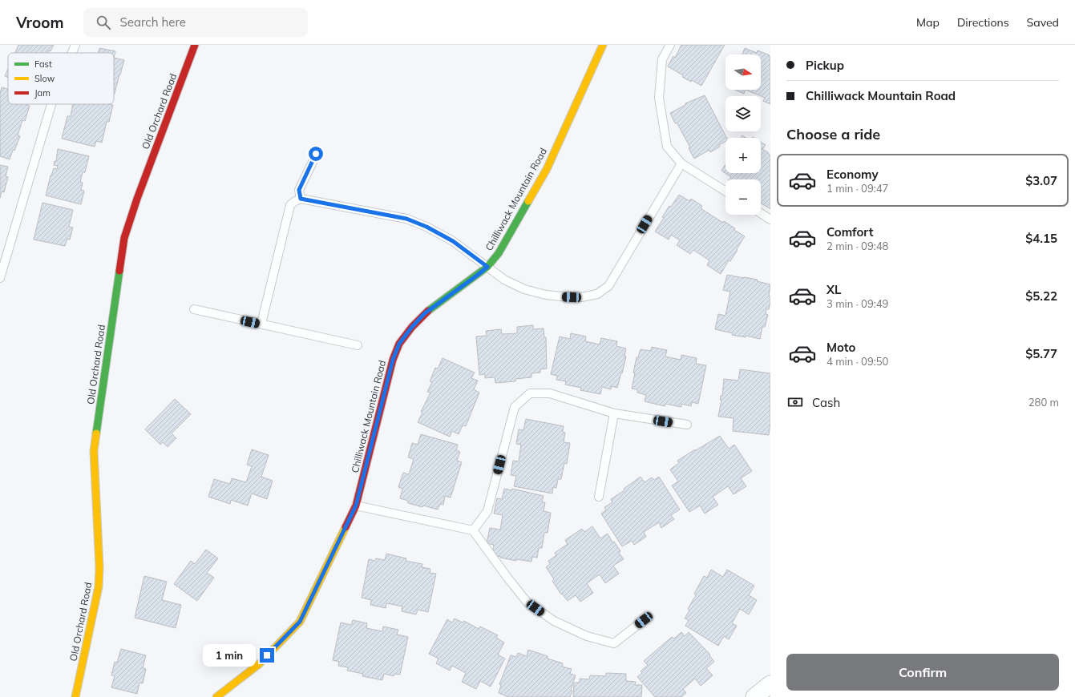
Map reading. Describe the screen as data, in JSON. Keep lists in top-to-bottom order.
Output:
{
  "streets": {
    "street": ["Old Orchard Road", "Chilliwack Mountain Road"]
  },
  "legend": ["Fast", "Slow", "Jam"],
  "north": "right",
  "page": {
    "header": "Vroom",
    "search": "Search here",
    "nav": ["Map", "Directions", "Saved"],
    "banner": ["Pickup", "Chilliwack Mountain Road"],
    "map_buttons": ["+", "−"],
    "heading": "Choose a ride",
    "list": [
      {
        "name": "Economy",
        "note": "1 min · 09:47",
        "value": "$3.07"
      },
      {
        "name": "Comfort",
        "note": "2 min · 09:48",
        "value": "$4.15"
      },
      {
        "name": "XL",
        "note": "3 min · 09:49",
        "value": "$5.22"
      },
      {
        "name": "Moto",
        "note": "4 min · 09:50",
        "value": "$5.77"
      }
    ],
    "pay": ["Cash", "280 m"],
    "bubble": "1 min",
    "buttons": "Confirm"
  }
}
